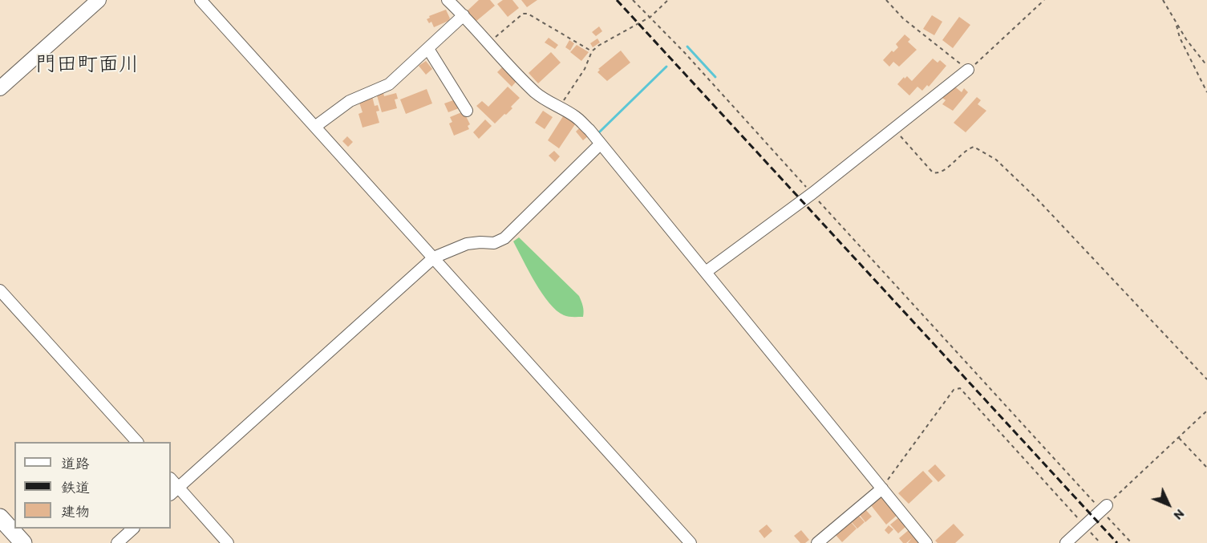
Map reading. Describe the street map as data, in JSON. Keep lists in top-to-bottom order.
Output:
{
  "districts": ["門田町面川"],
  "legend": ["道路", "鉄道", "建物"],
  "north": "bottom right"
}
